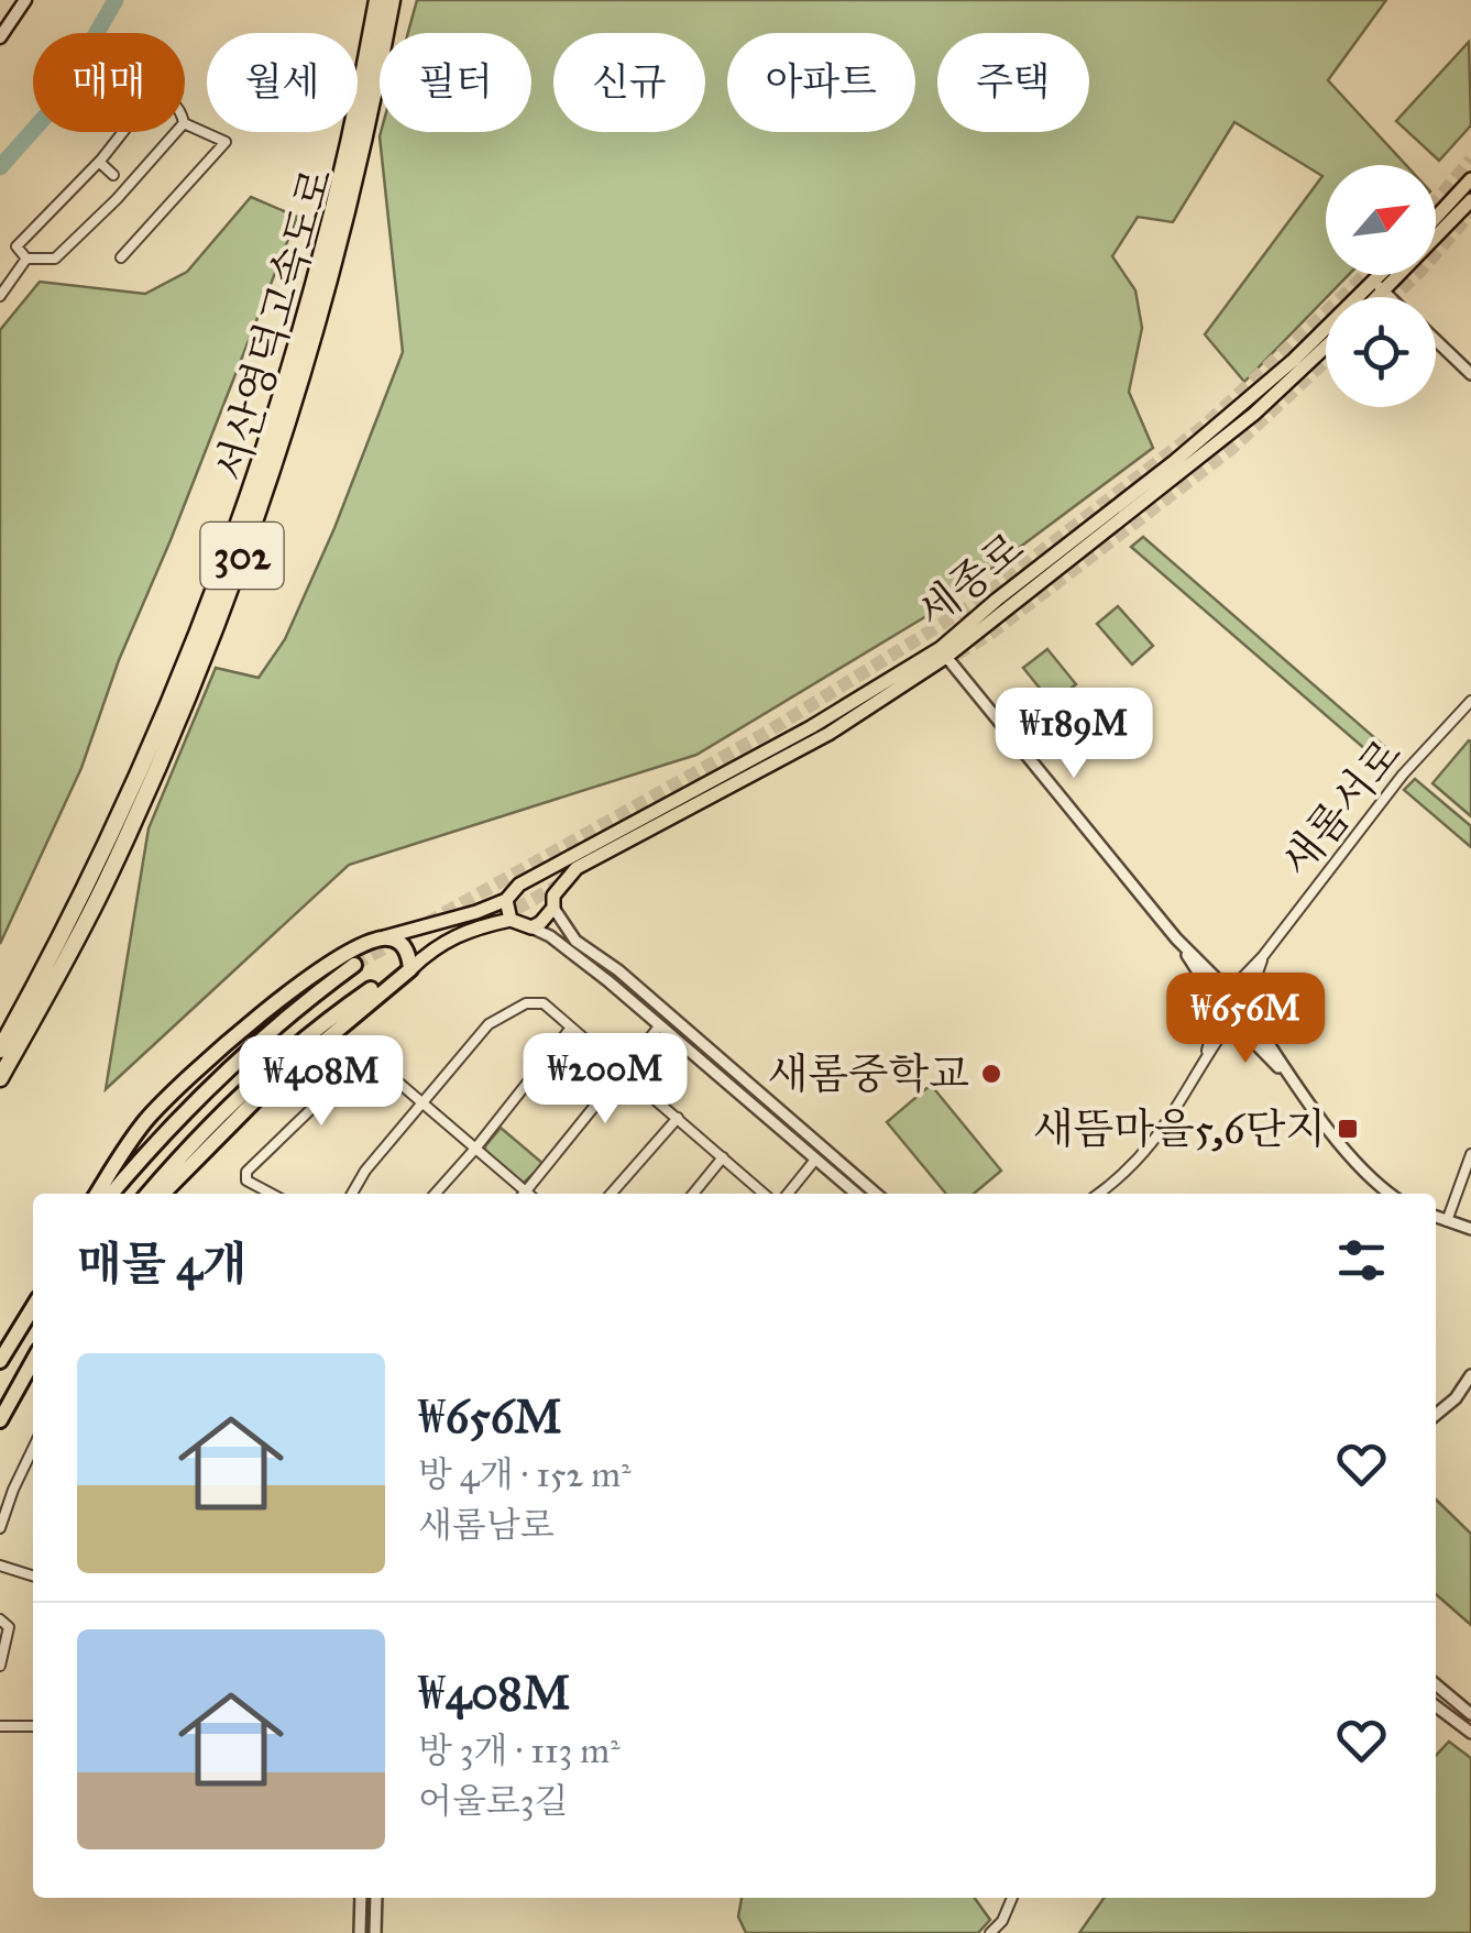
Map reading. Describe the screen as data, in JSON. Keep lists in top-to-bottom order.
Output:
{
  "streets": {
    "highway": ["서산영덕고속도로", "302"],
    "main road": ["세종로"],
    "street": ["새롬서로"]
  },
  "places": {
    "other": ["새롬중학교"],
    "transit": ["새뜸마을5,6단지"]
  },
  "north": "top right",
  "page": {
    "chip": [
      "매매",
      "월세",
      "필터",
      "신규",
      "아파트",
      "주택"
    ],
    "price": [
      "₩189M",
      "₩656M",
      "₩200M",
      "₩408M"
    ],
    "heading": "매물 4개",
    "list": [
      {
        "name": "₩656M",
        "note": "방 4개 · 152 m² · 새롬남로"
      },
      {
        "name": "₩408M",
        "note": "방 3개 · 113 m² · 어울로3길"
      }
    ]
  }
}
